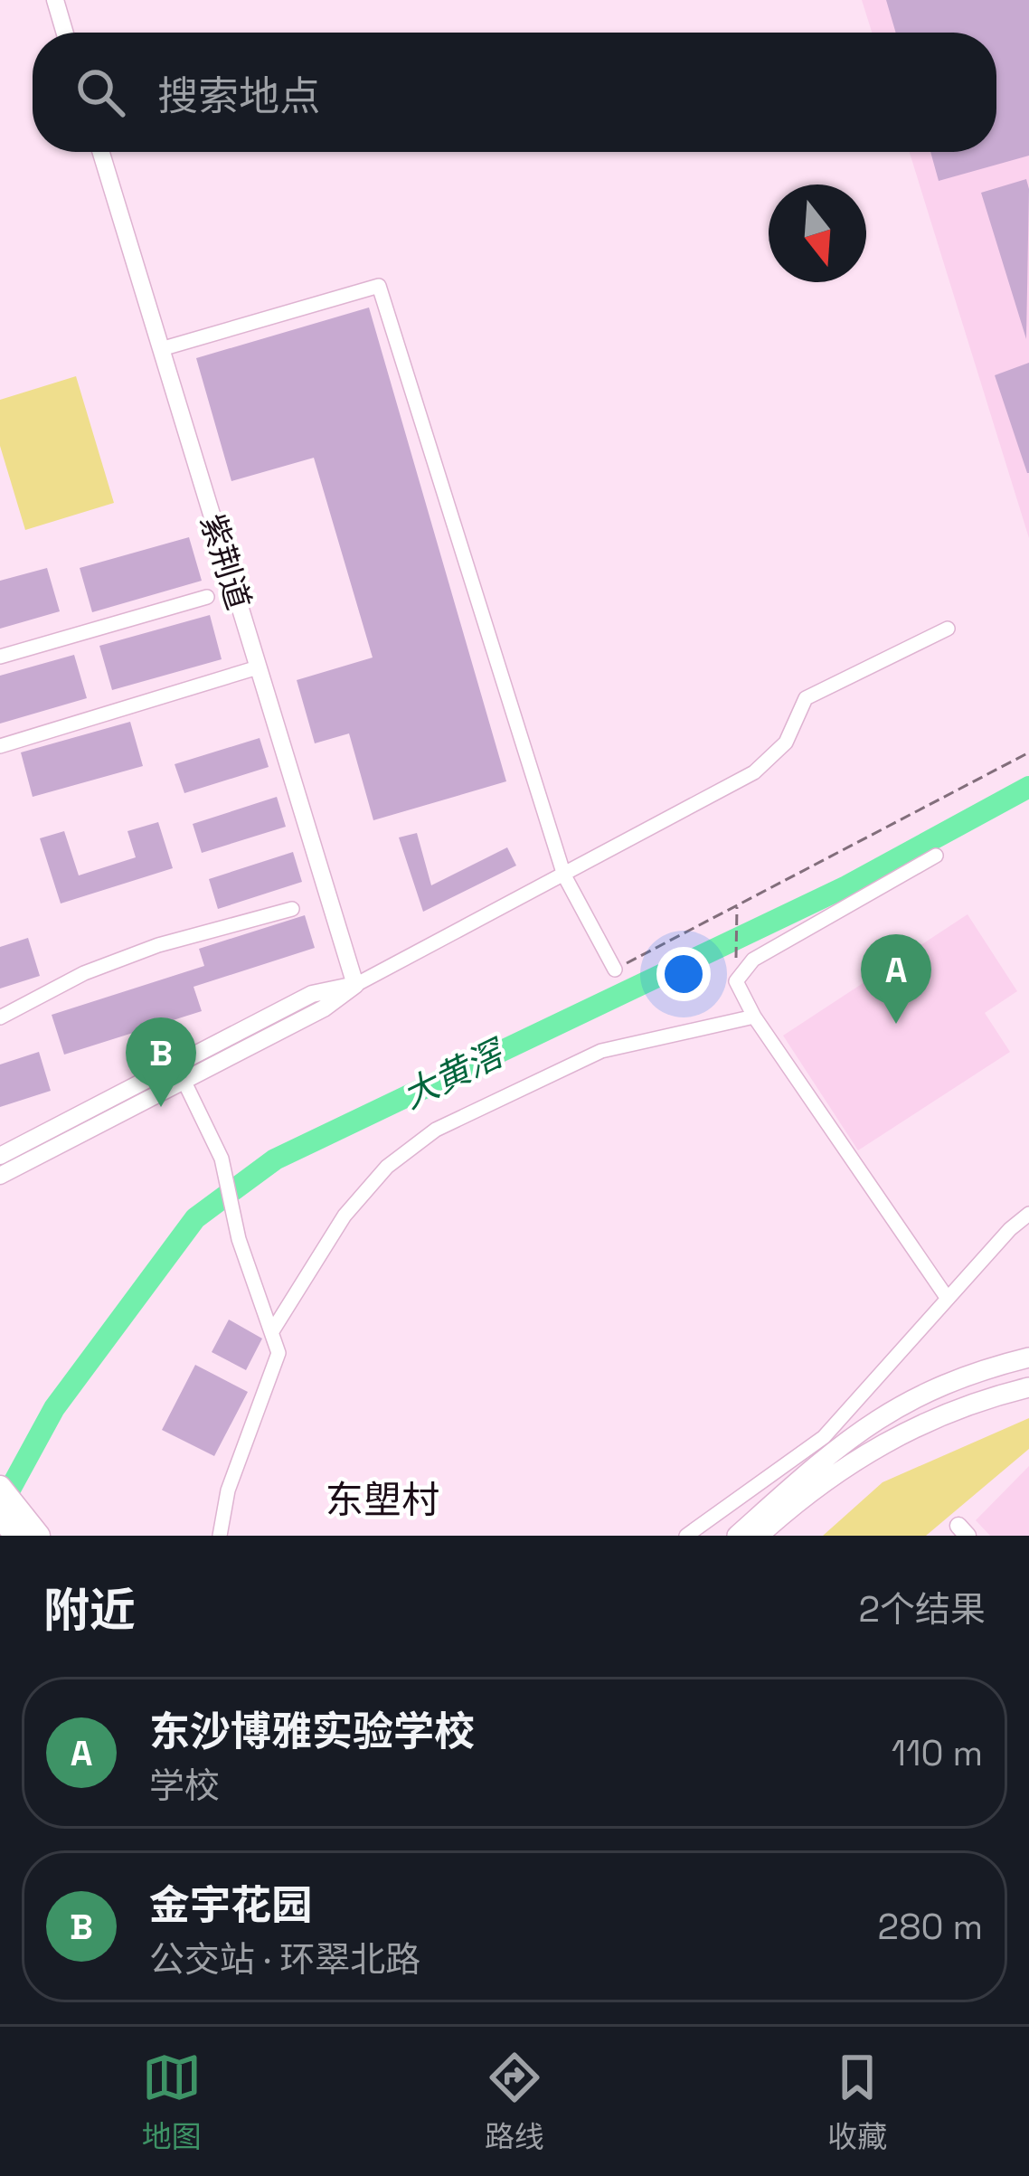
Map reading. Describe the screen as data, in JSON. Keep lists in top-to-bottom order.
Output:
{
  "streets": {
    "street": ["紫荆道"]
  },
  "districts": ["东塱村"],
  "water": ["大黄滘"],
  "north": "bottom",
  "page": {
    "search": "搜索地点",
    "pins": ["A", "B"],
    "heading": ["附近", "2个结果"],
    "list": [
      {
        "mark": "A",
        "name": "东沙博雅实验学校",
        "note": "学校",
        "value": "110 m"
      },
      {
        "mark": "B",
        "name": "金宇花园",
        "note": "公交站 · 环翠北路",
        "value": "280 m"
      }
    ],
    "nav": ["地图", "路线", "收藏"]
  }
}
